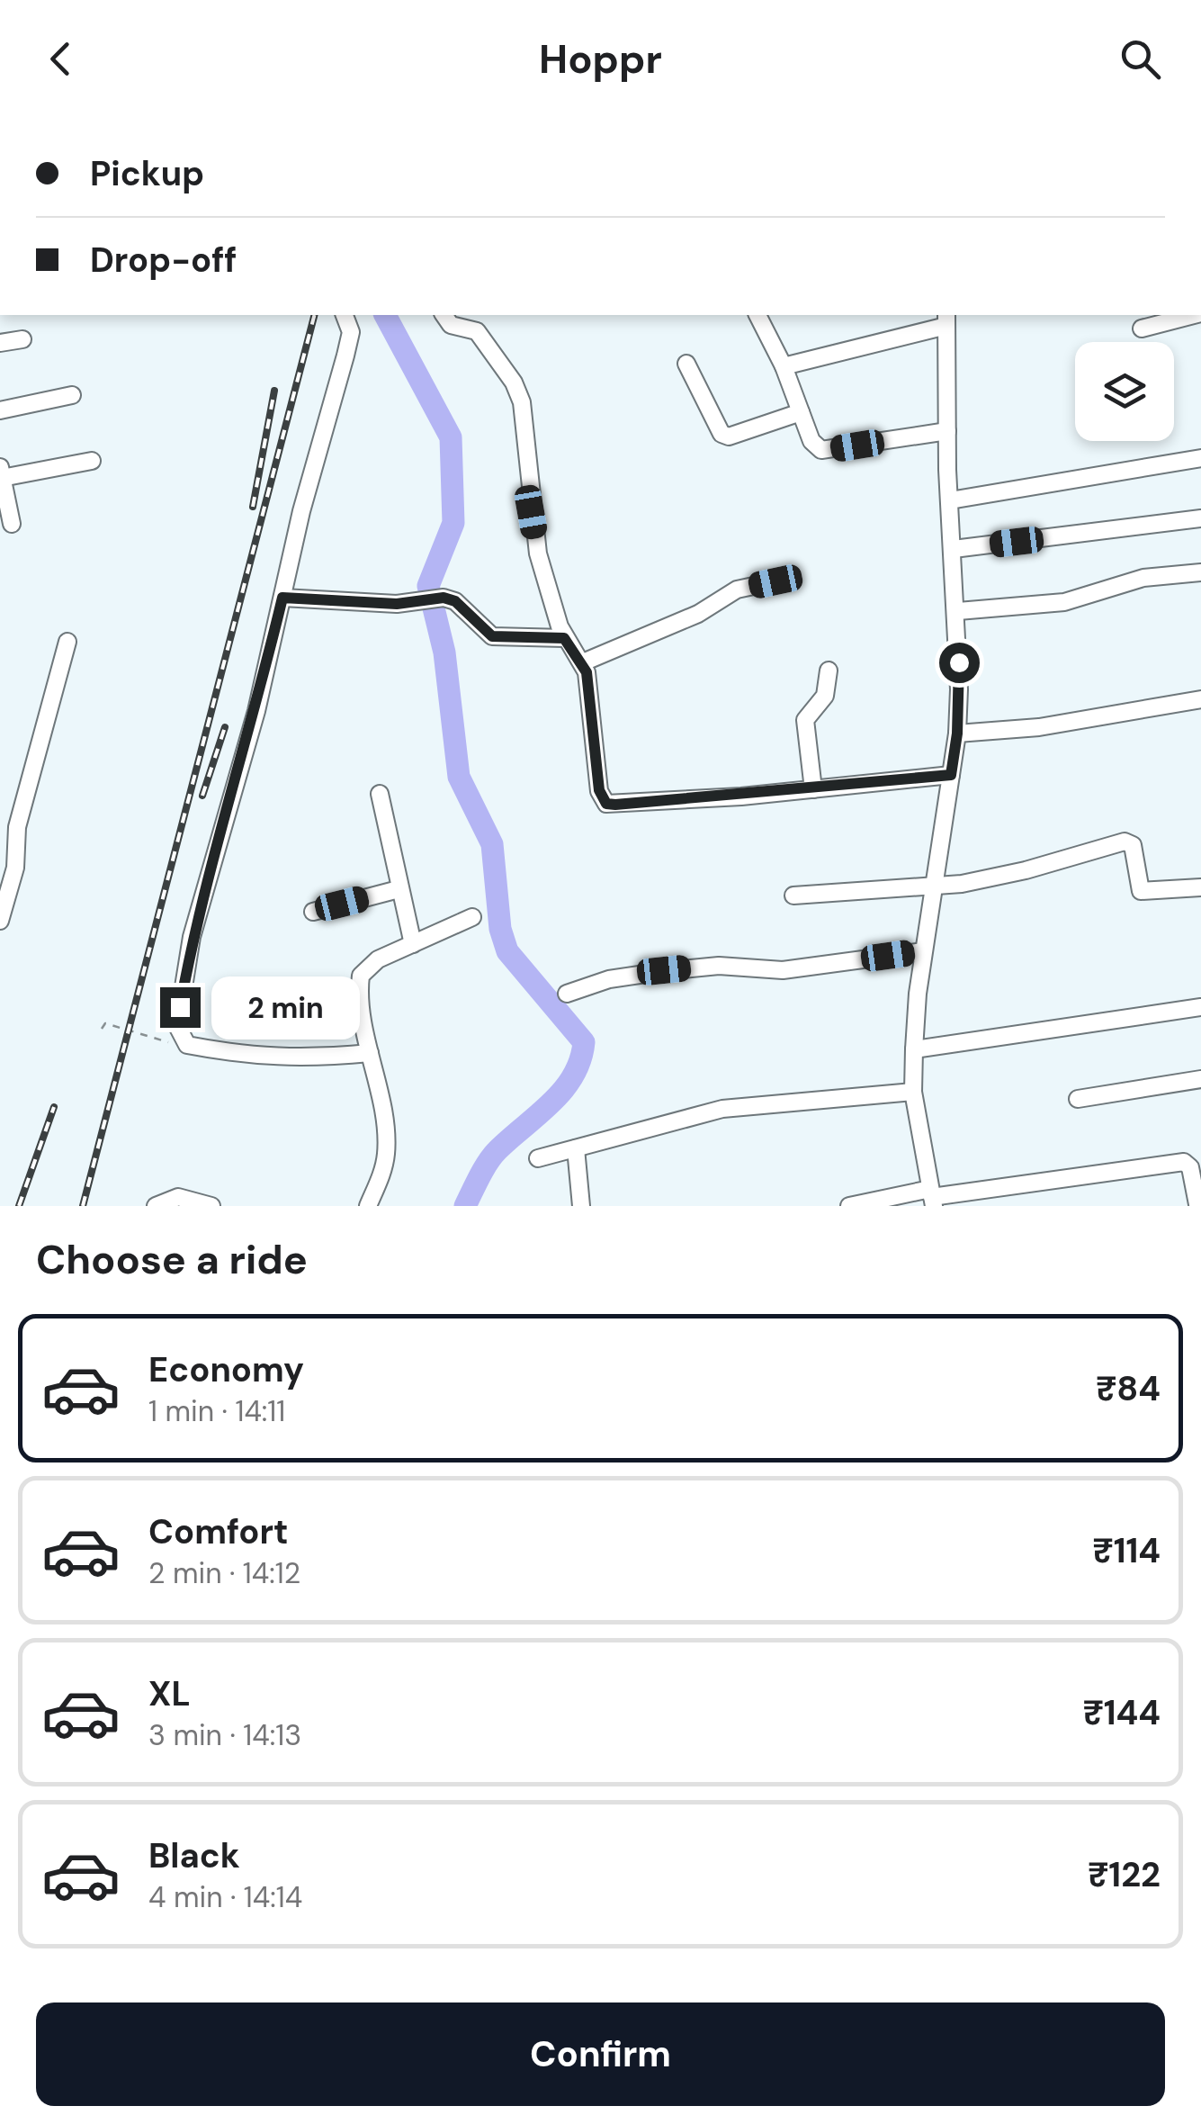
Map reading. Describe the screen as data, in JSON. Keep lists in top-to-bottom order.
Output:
{
  "page": {
    "header": "Hoppr",
    "banner": ["Pickup", "Drop-off"],
    "bubble": "2 min",
    "heading": "Choose a ride",
    "list": [
      {
        "name": "Economy",
        "note": "1 min · 14:11",
        "value": "₹84"
      },
      {
        "name": "Comfort",
        "note": "2 min · 14:12",
        "value": "₹114"
      },
      {
        "name": "XL",
        "note": "3 min · 14:13",
        "value": "₹144"
      },
      {
        "name": "Black",
        "note": "4 min · 14:14",
        "value": "₹122"
      }
    ],
    "buttons": "Confirm"
  }
}
